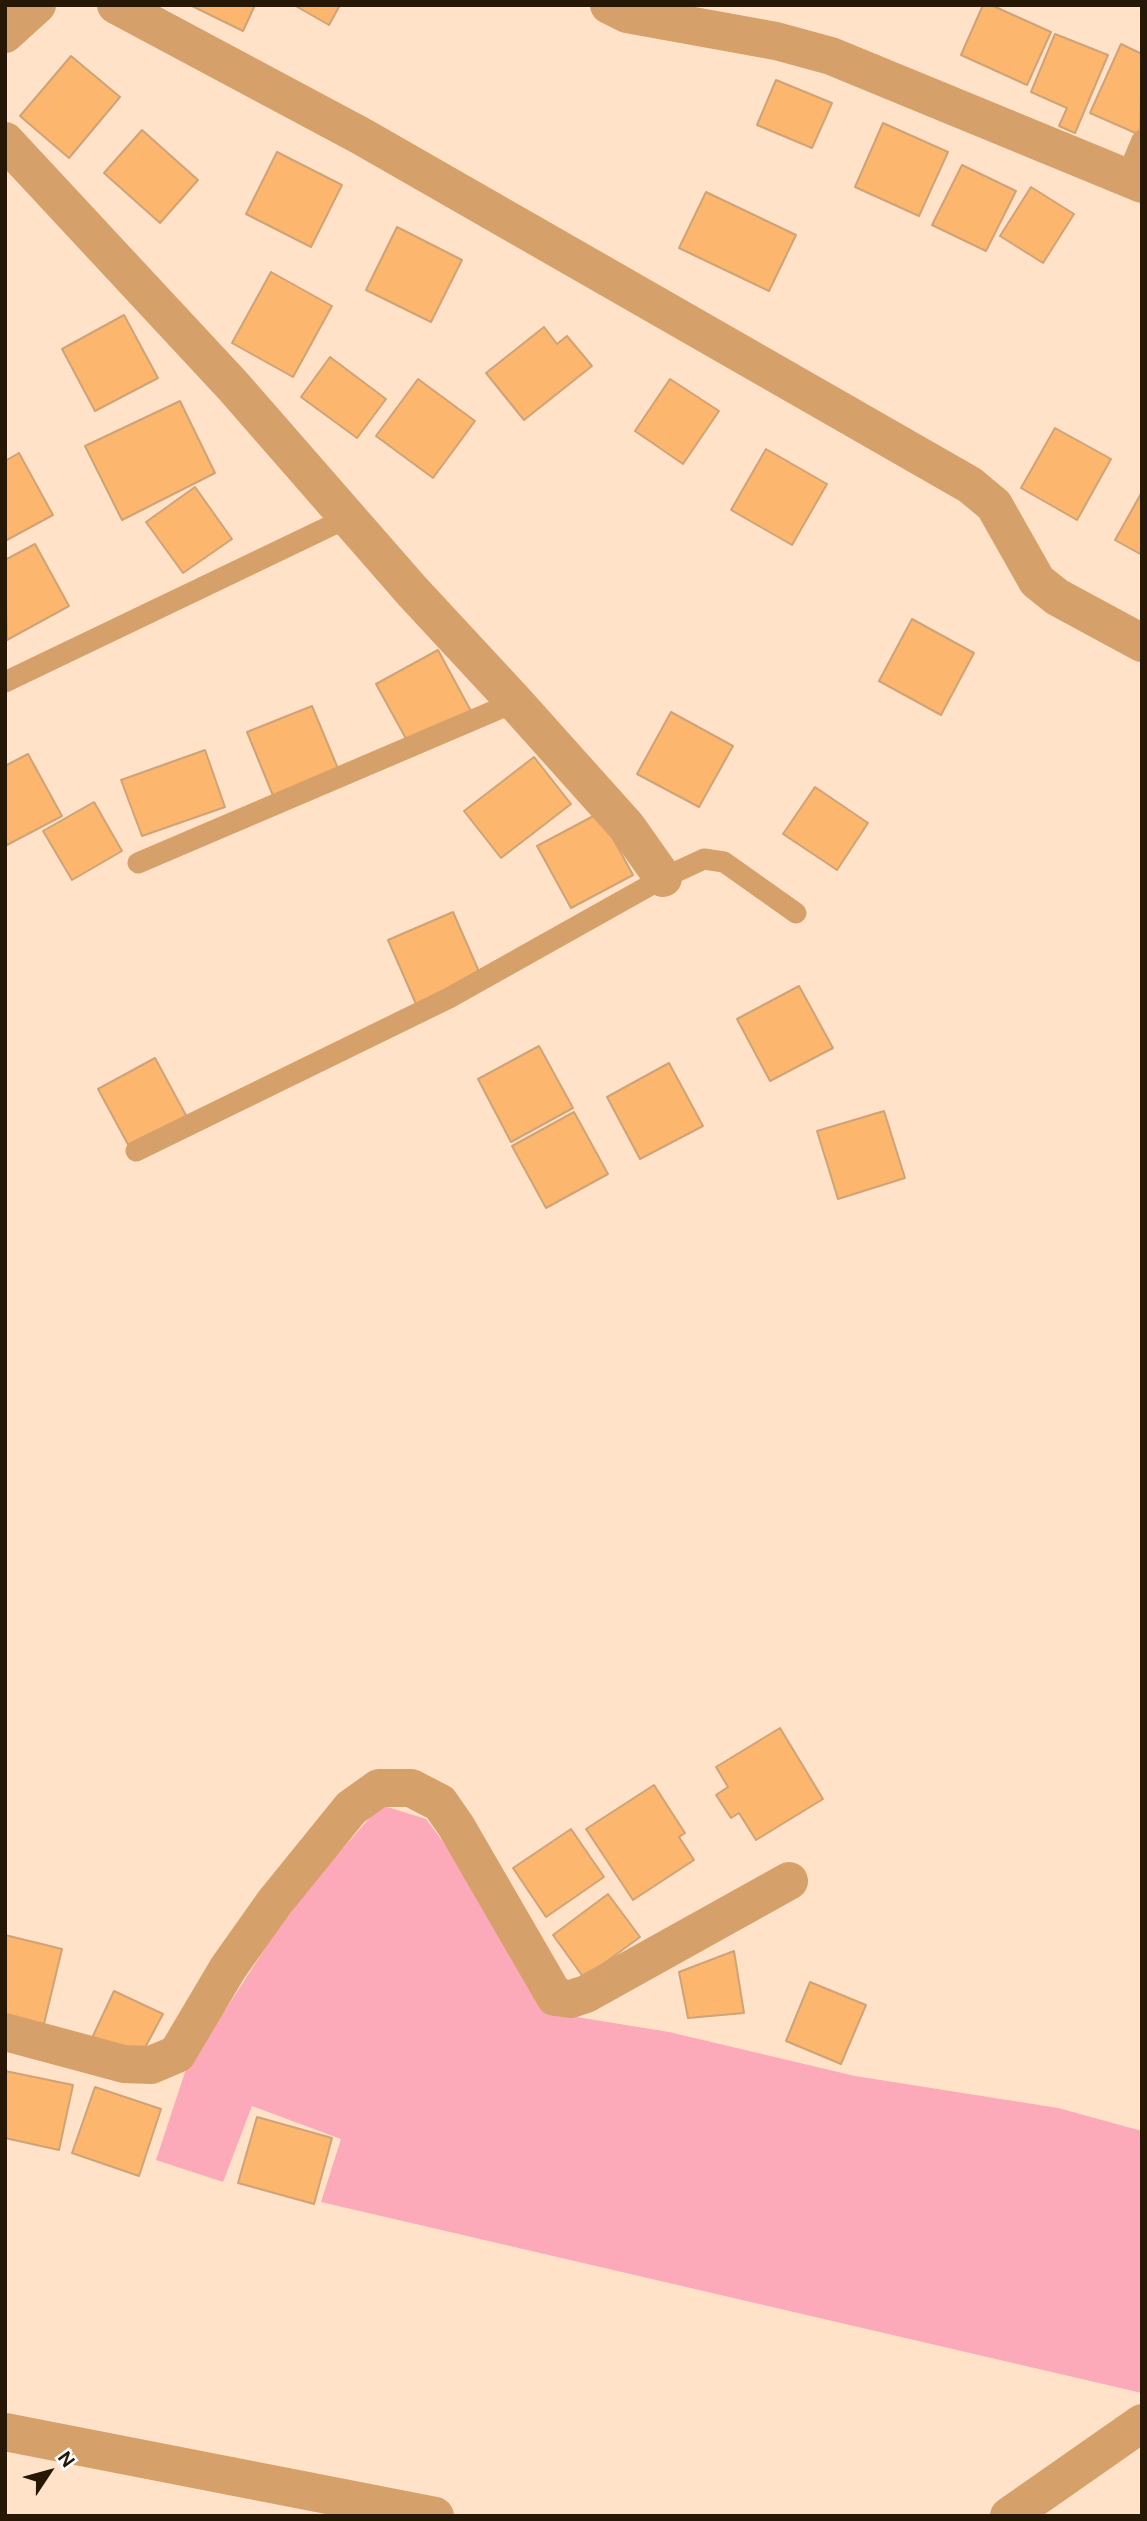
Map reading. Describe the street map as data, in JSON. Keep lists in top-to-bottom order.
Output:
{
  "north": "top right"
}
